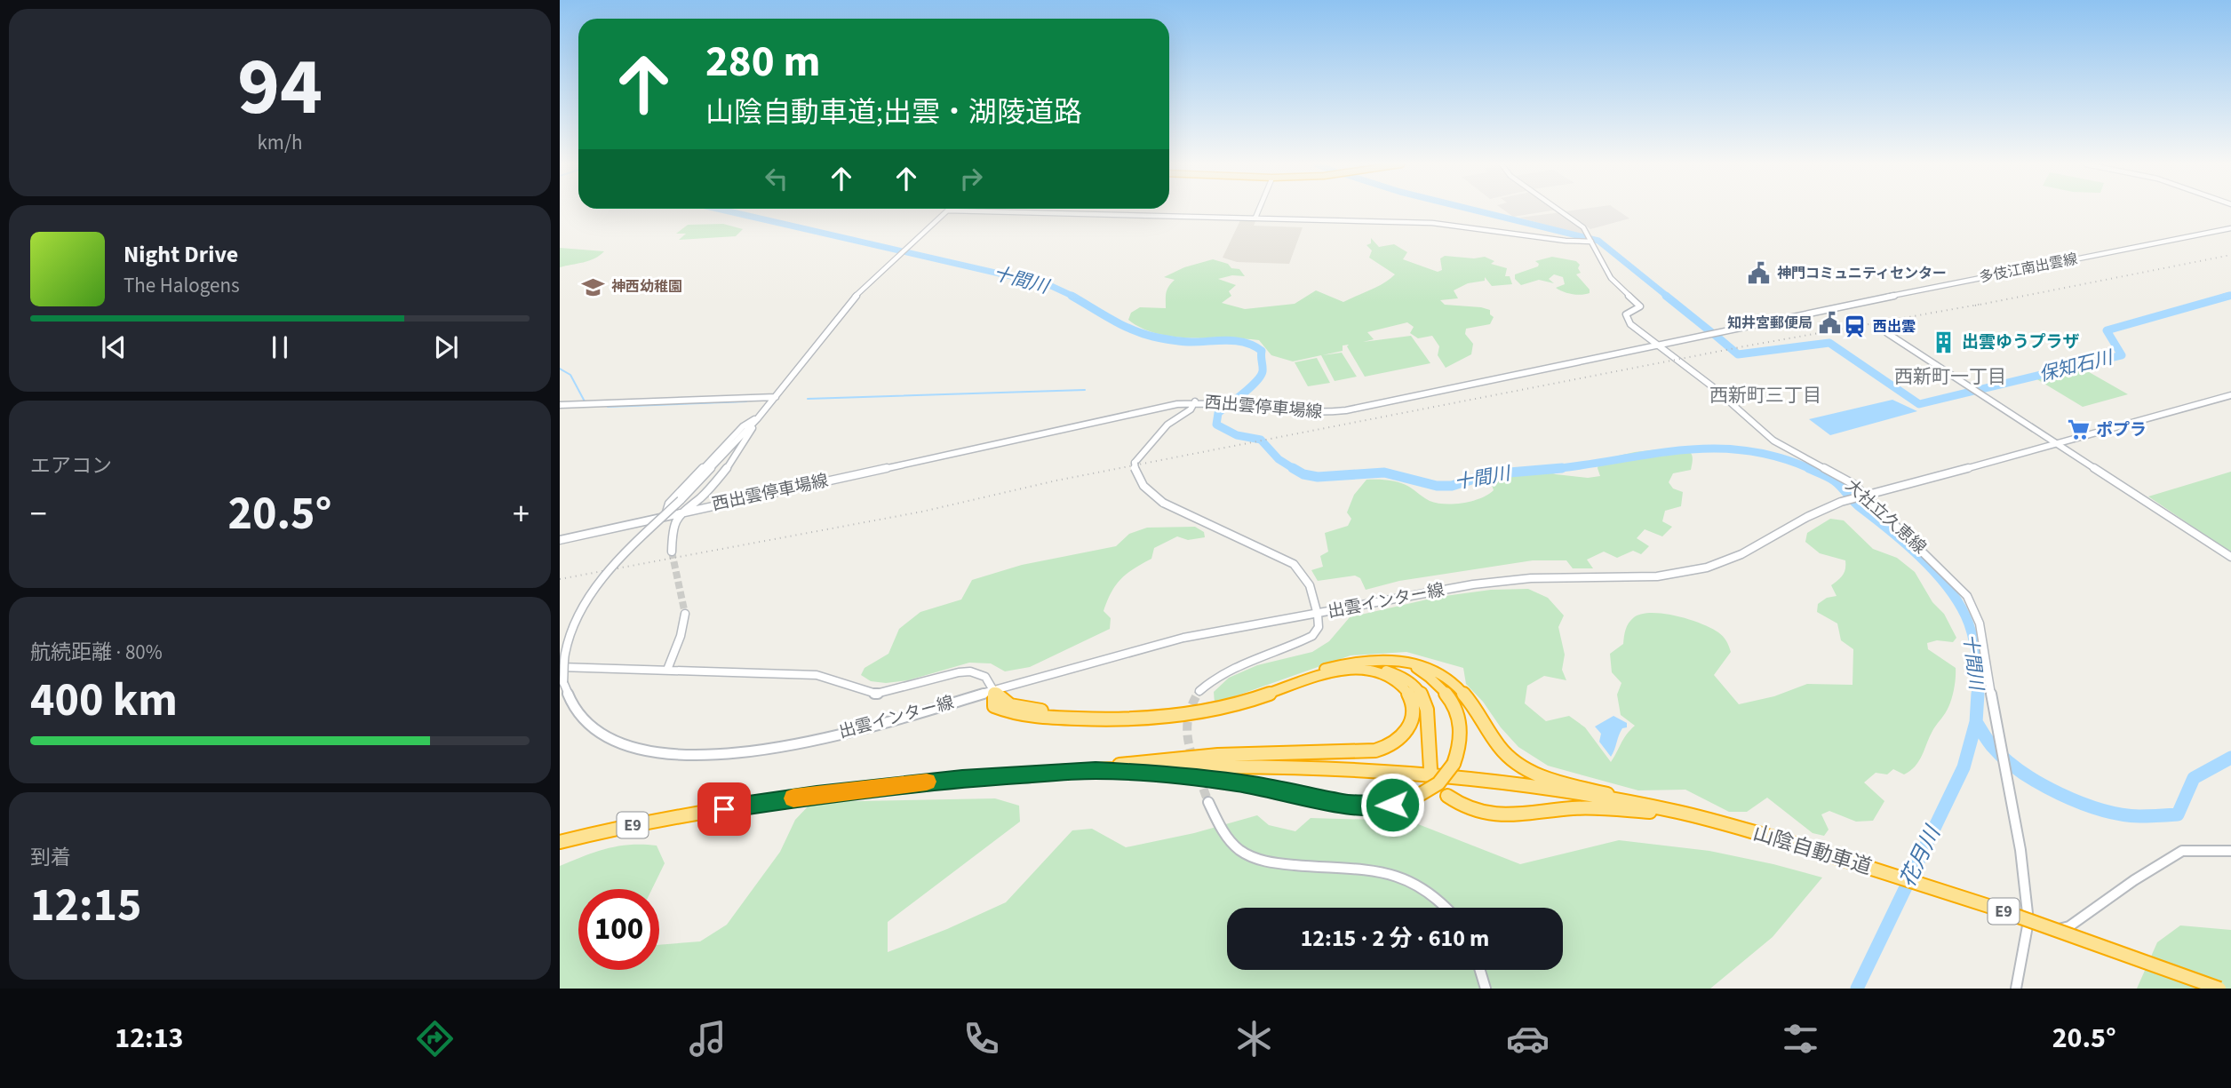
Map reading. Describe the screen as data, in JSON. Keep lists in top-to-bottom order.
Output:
{
  "streets": {
    "highway": ["E9", "山陰自動車道"],
    "main road": [
      "多伎江南出雲線",
      "西出雲停車場線",
      "大社立久恵線",
      "出雲インター線"
    ]
  },
  "crossings": [
    ["多伎江南出雲線", "西出雲停車場線"],
    ["西出雲停車場線", "大社立久恵線"],
    ["大社立久恵線", "出雲インター線"],
    ["E9", "山陰自動車道"]
  ],
  "districts": ["西新町一丁目", "西新町三丁目"],
  "water": ["十間川", "保知石川", "花月川"],
  "places": {
    "public building": ["神門コミュニティセンター", "知井宮郵便局"],
    "school or university": ["神西幼稚園"],
    "station": ["西出雲"],
    "building": ["出雲ゆうプラザ"],
    "supermarket": ["ポプラ"]
  },
  "page": {
    "tile": [
      ["94", "km/h"],
      "エアコン",
      ["航続距離 · 80%", "400 km"],
      ["到着", "12:15"]
    ],
    "turn": ["280 m", "山陰自動車道;出雲・湖陵道路"],
    "song": ["Night Drive", "The Halogens"],
    "heat": ["−", "20.5°", "+"],
    "limit": "100",
    "trip": "12:15 · 2 分 · 610 m",
    "tabs": ["12:13", "20.5°"]
  }
}
